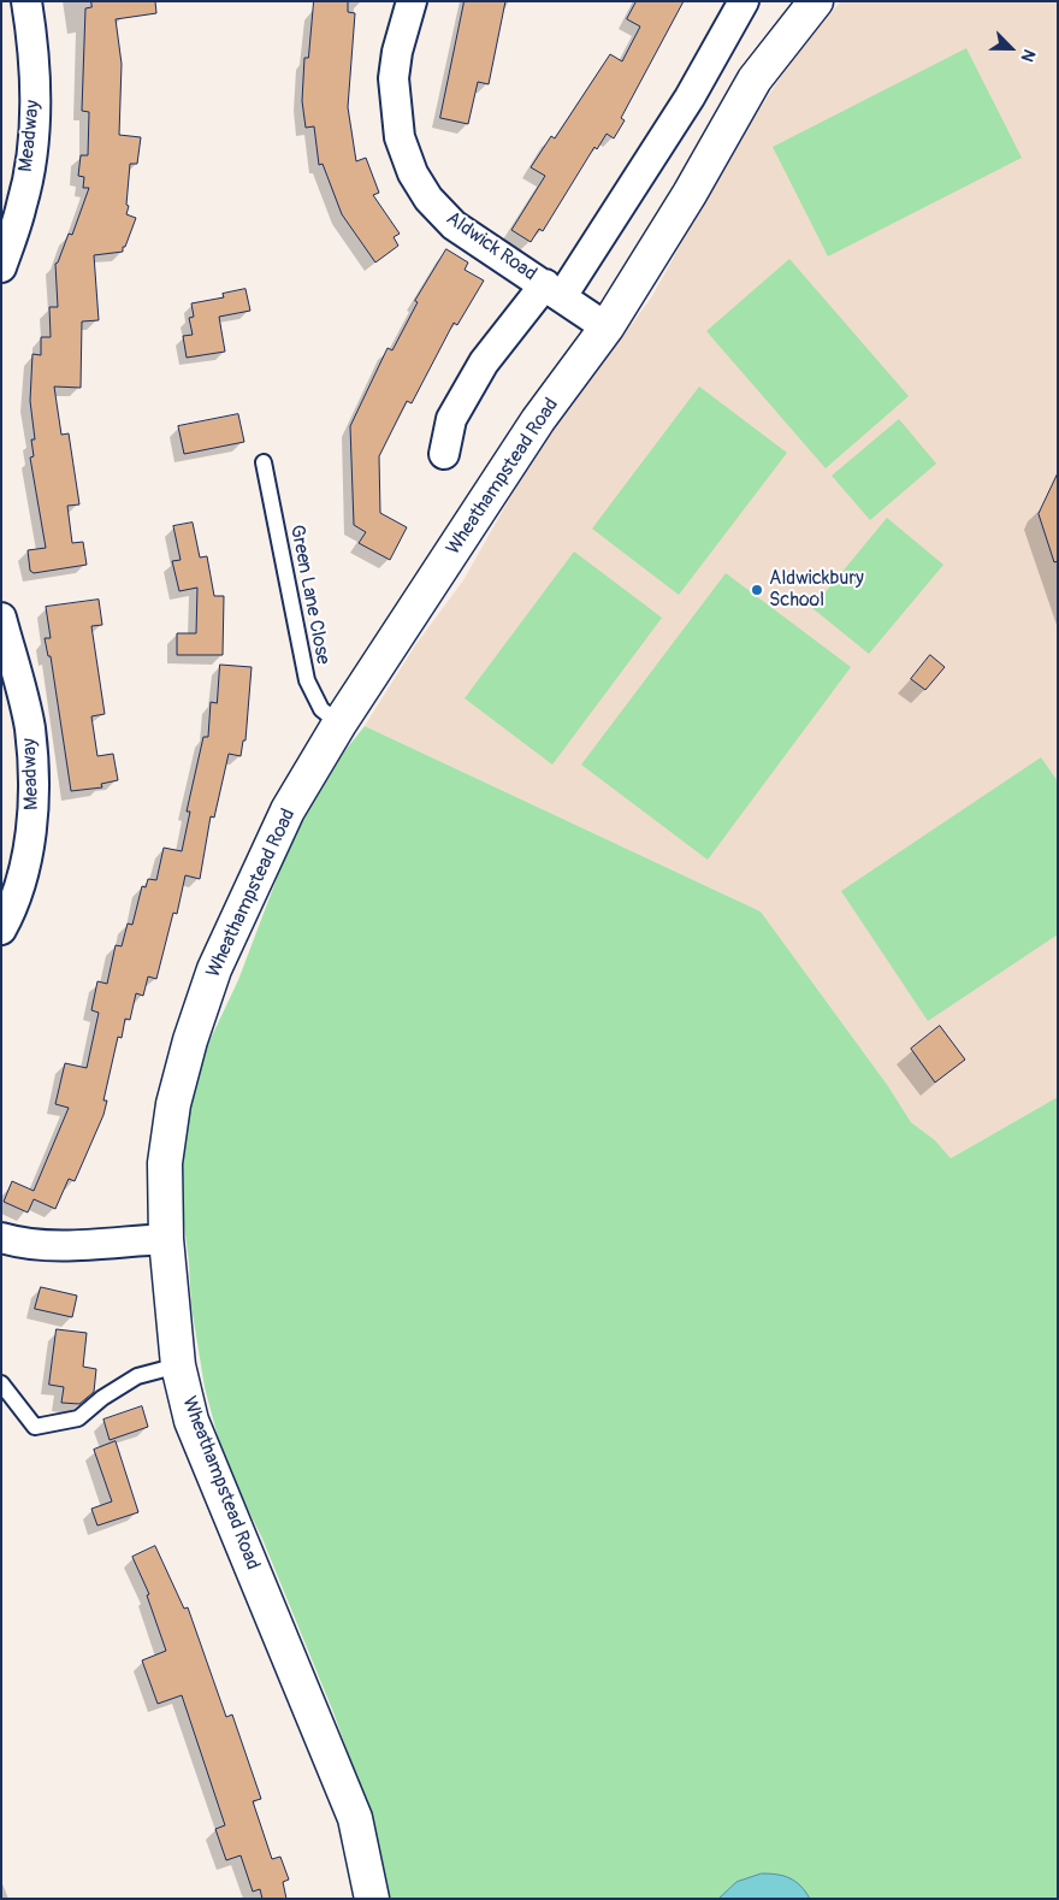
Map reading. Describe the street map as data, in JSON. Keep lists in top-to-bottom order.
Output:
{
  "streets": {
    "street": ["Meadway", "Aldwick Road", "Wheathampstead Road"],
    "lane": ["Green Lane Close"]
  },
  "crossings": [
    ["Aldwick Road", "Wheathampstead Road"],
    ["Wheathampstead Road", "Green Lane Close"]
  ],
  "places": ["Aldwickbury School"],
  "north": "bottom right"
}
